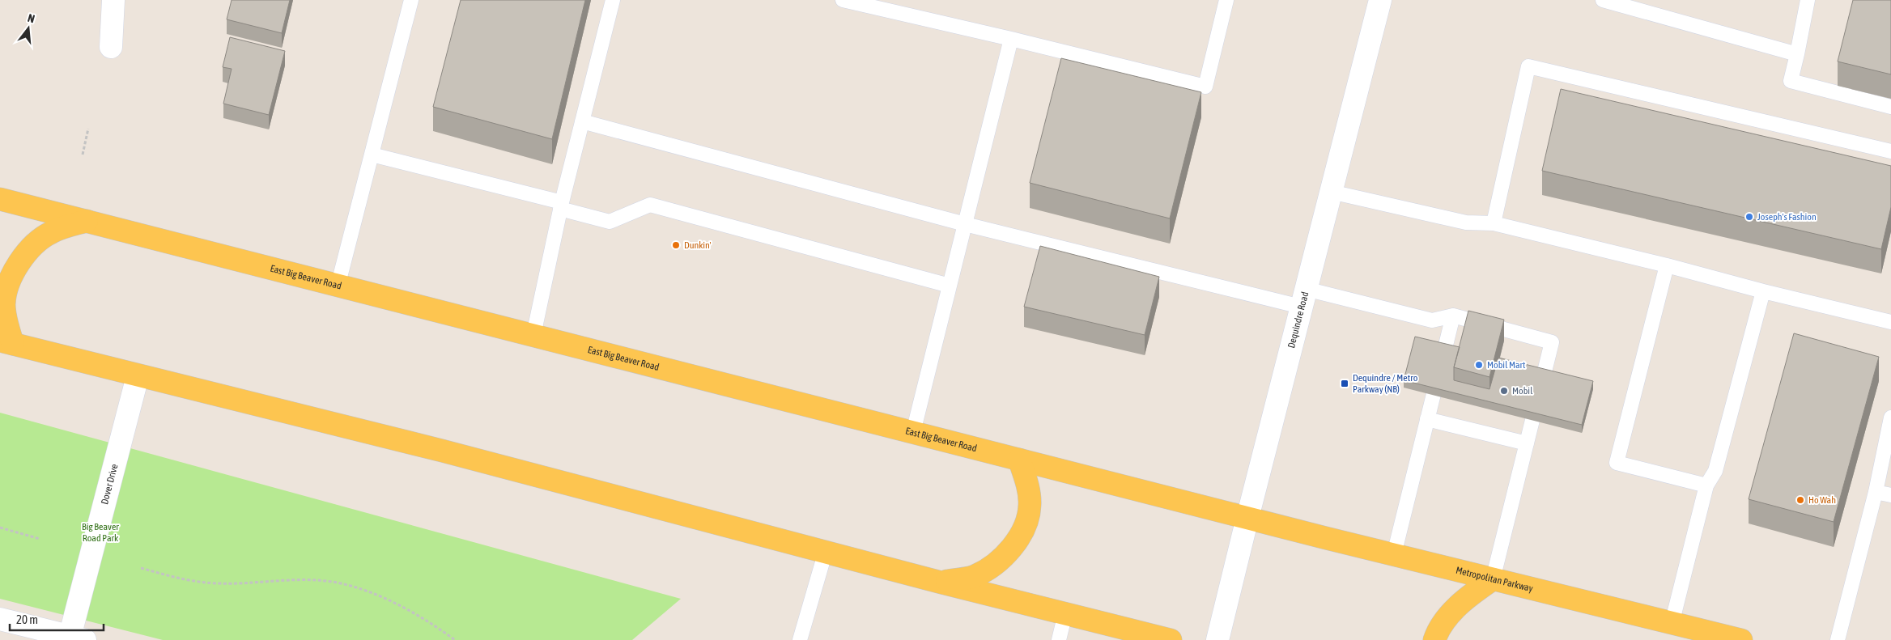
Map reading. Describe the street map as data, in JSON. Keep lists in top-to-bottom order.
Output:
{
  "streets": {
    "main road": [
      "East Big Beaver Road",
      "Dequindre Road",
      "Dover Drive",
      "Metropolitan Parkway"
    ]
  },
  "crossings": [
    ["East Big Beaver Road", "Dequindre Road"],
    ["East Big Beaver Road", "Metropolitan Parkway"],
    ["Dequindre Road", "Metropolitan Parkway"]
  ],
  "parks": ["Big Beaver Road Park"],
  "places": {
    "other": [
      "Joseph's Fashion",
      "Dunkin'",
      "Mobil Mart",
      "Mobil",
      "Ho Wah"
    ],
    "transit": ["Dequindre / Metro Parkway (NB)"]
  },
  "scale_bar": "20 m",
  "north": "top"
}
